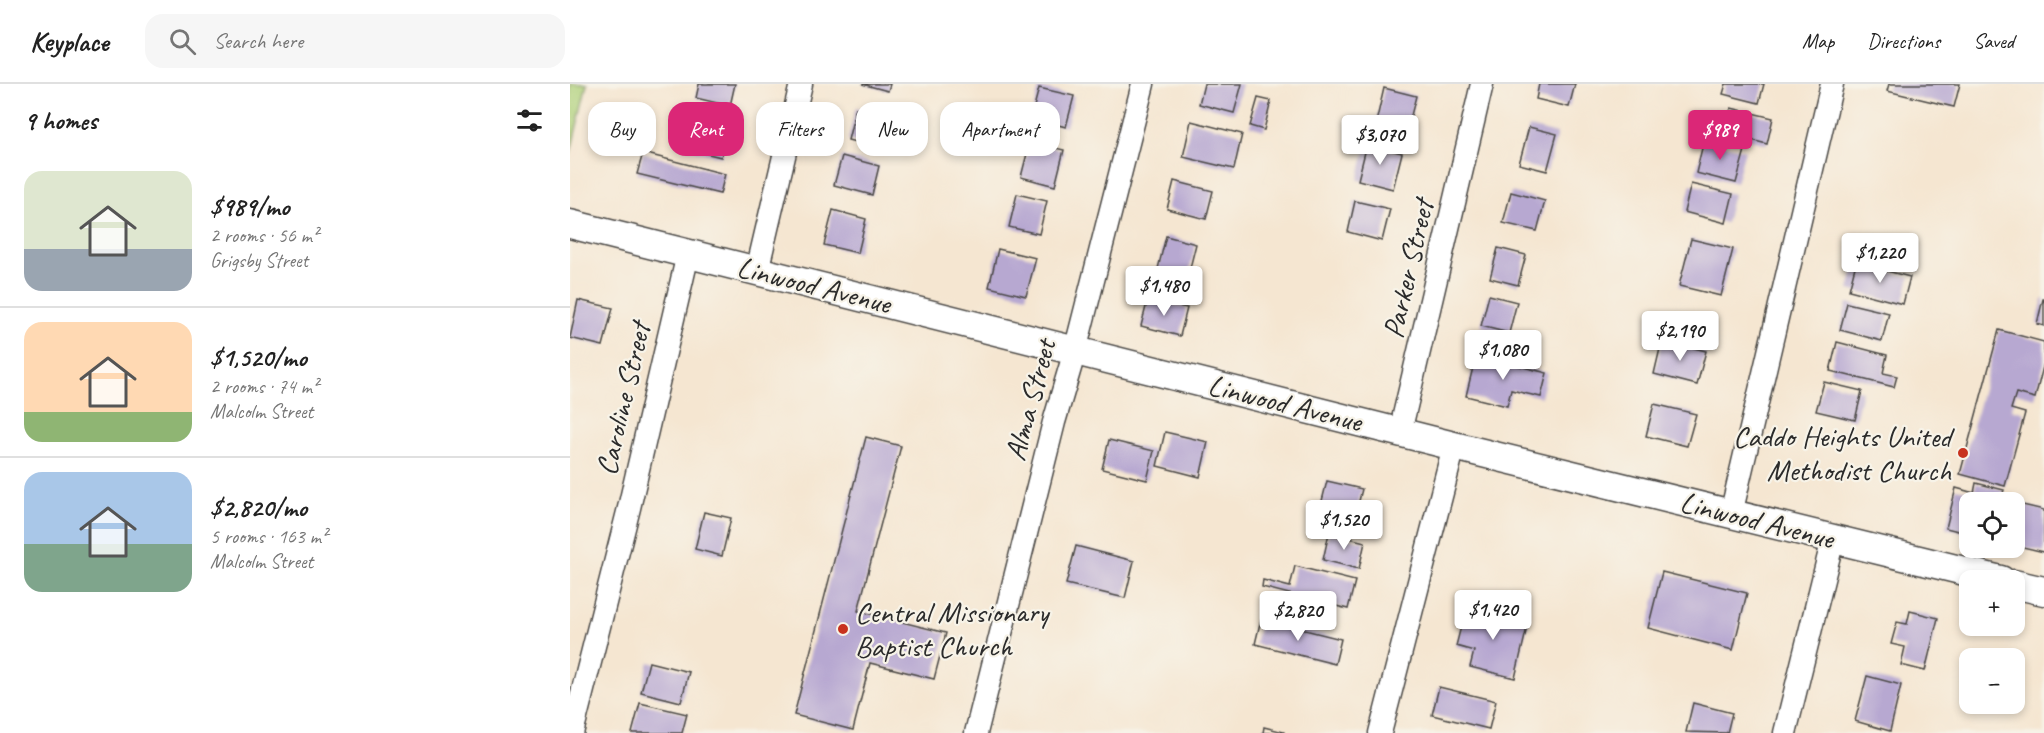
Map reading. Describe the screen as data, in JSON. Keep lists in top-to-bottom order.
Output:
{
  "streets": {
    "main road": ["Linwood Avenue"],
    "street": ["Parker Street", "Caroline Street", "Alma Street"]
  },
  "crossings": [
    ["Parker Street", "Linwood Avenue"],
    ["Linwood Avenue", "Caroline Street"],
    ["Linwood Avenue", "Alma Street"]
  ],
  "places": ["Caddo Heights United Methodist Church", "Central Missionary Baptist Church"],
  "page": {
    "header": "Keyplace",
    "search": "Search here",
    "nav": ["Map", "Directions", "Saved"],
    "heading": "9 homes",
    "chip": [
      "Buy",
      "Rent",
      "Filters",
      "New",
      "Apartment"
    ],
    "price": [
      "$989",
      "$3,070",
      "$1,220",
      "$1,480",
      "$2,190",
      "$1,080",
      "$1,520",
      "$1,420",
      "$2,820"
    ],
    "list": [
      {
        "name": "$989/mo",
        "note": "2 rooms · 56 m² · Grigsby Street"
      },
      {
        "name": "$1,520/mo",
        "note": "2 rooms · 74 m² · Malcolm Street"
      },
      {
        "name": "$2,820/mo",
        "note": "5 rooms · 163 m² · Malcolm Street"
      }
    ],
    "map_buttons": ["+", "−"]
  }
}
